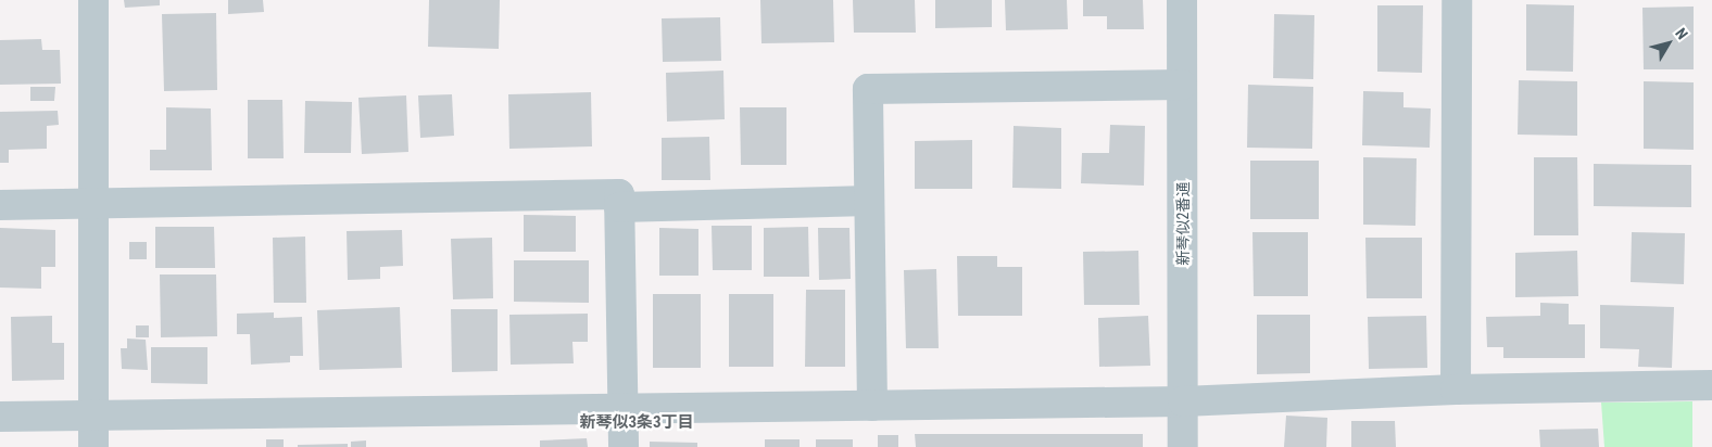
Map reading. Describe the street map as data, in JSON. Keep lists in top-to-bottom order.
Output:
{
  "streets": {
    "street": ["新琴似2番通"]
  },
  "districts": ["新琴似3条3丁目"],
  "north": "top right"
}
